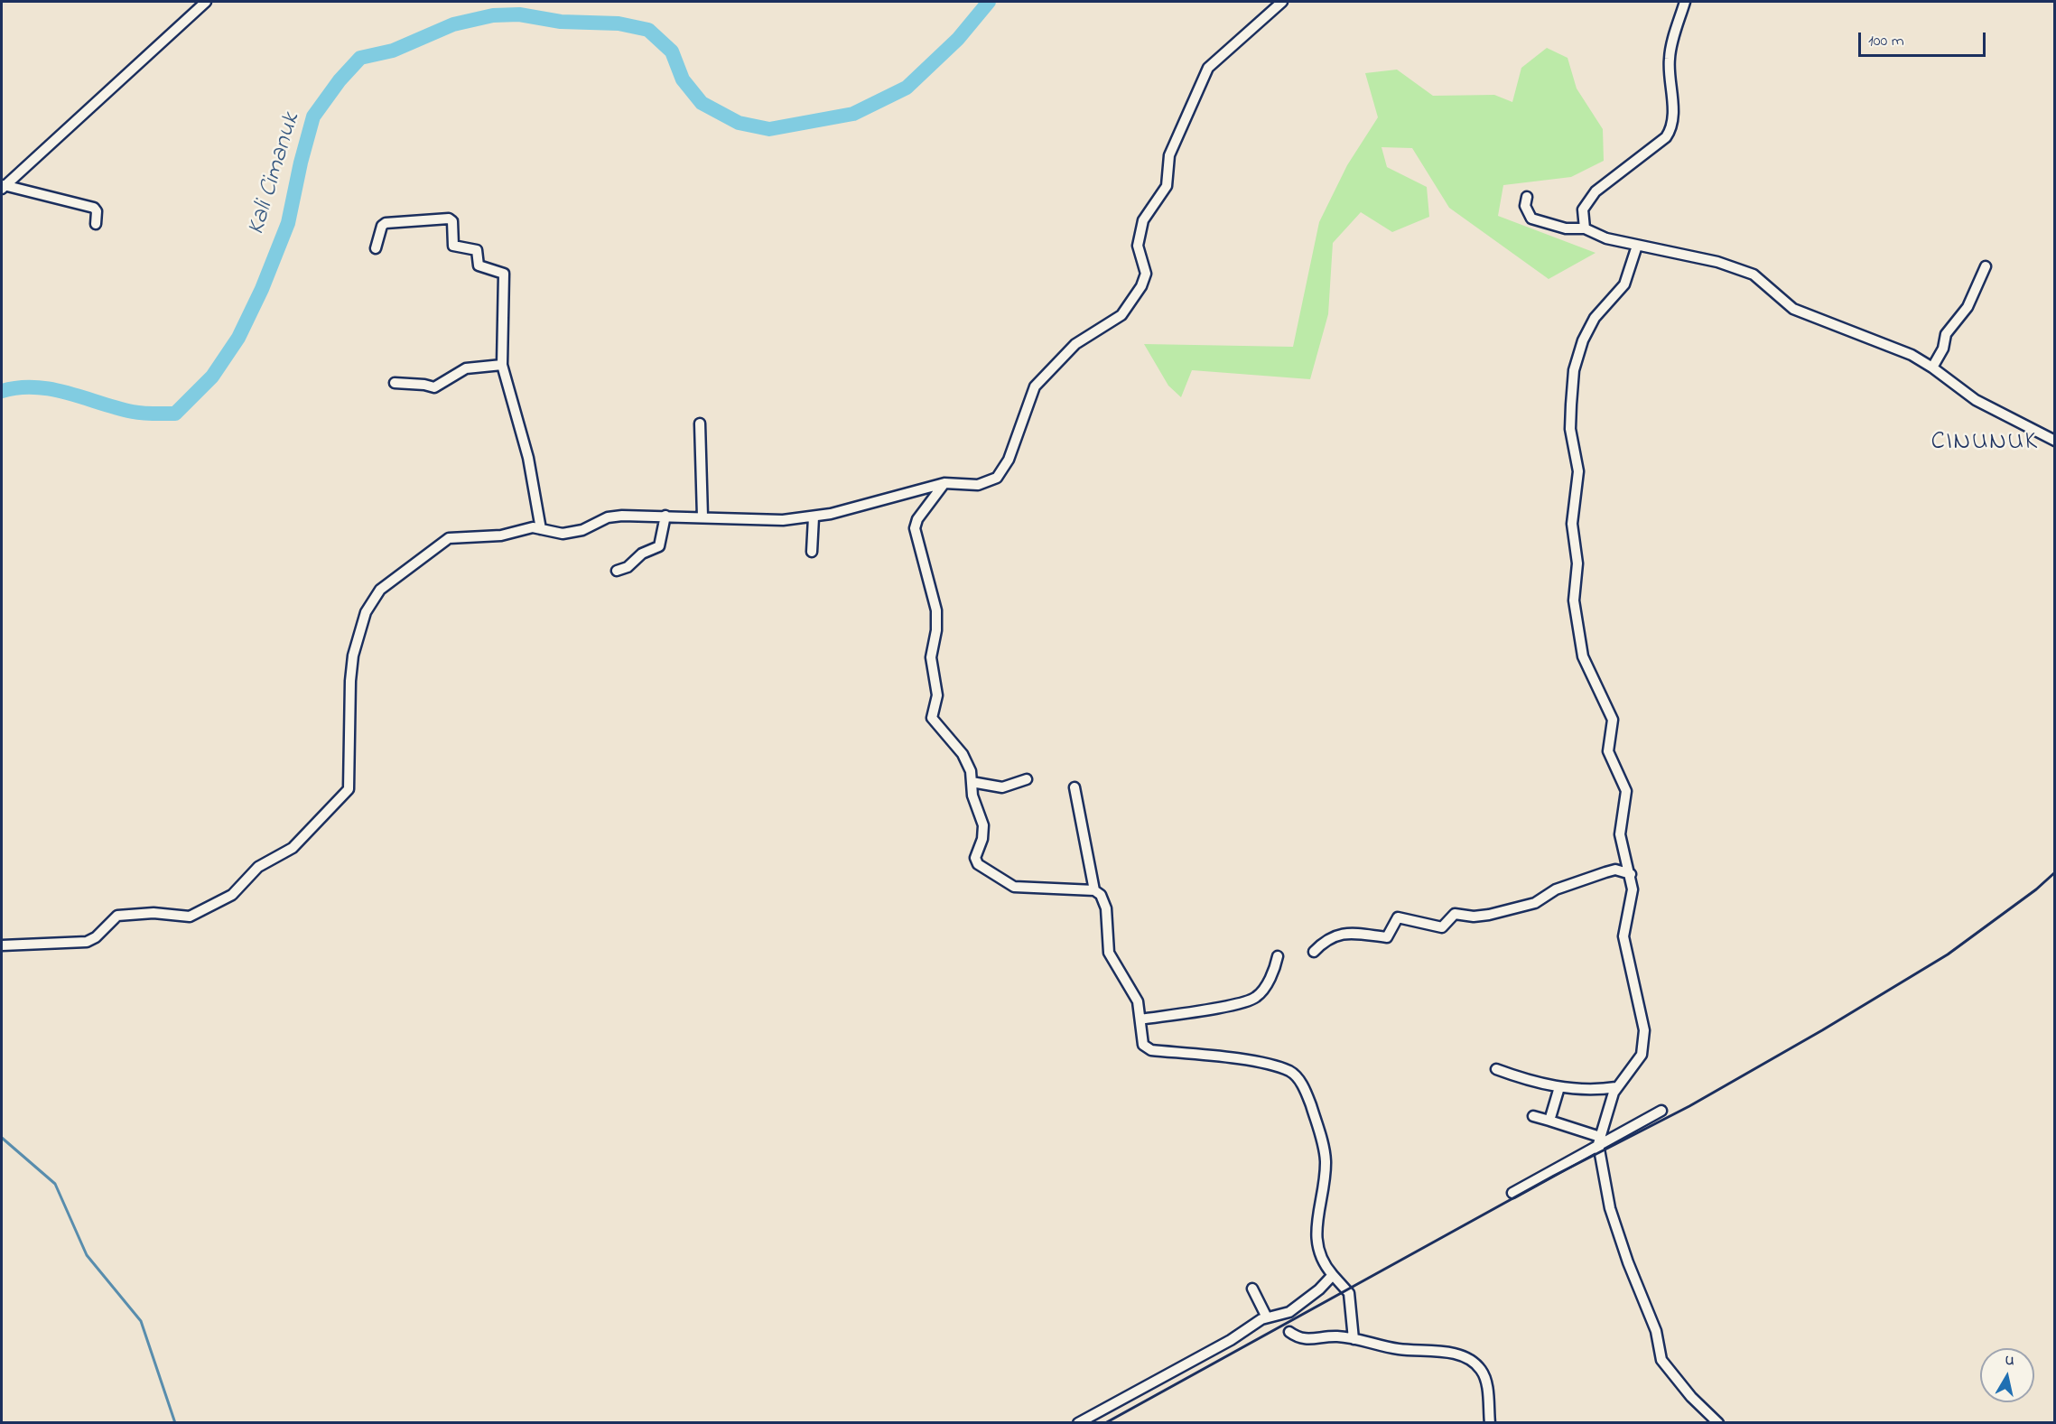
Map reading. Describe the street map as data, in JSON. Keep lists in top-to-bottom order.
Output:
{
  "districts": ["CINUNUK"],
  "water": ["Kali Cimanuk"],
  "scale_bar": "100 m",
  "north": "top"
}
